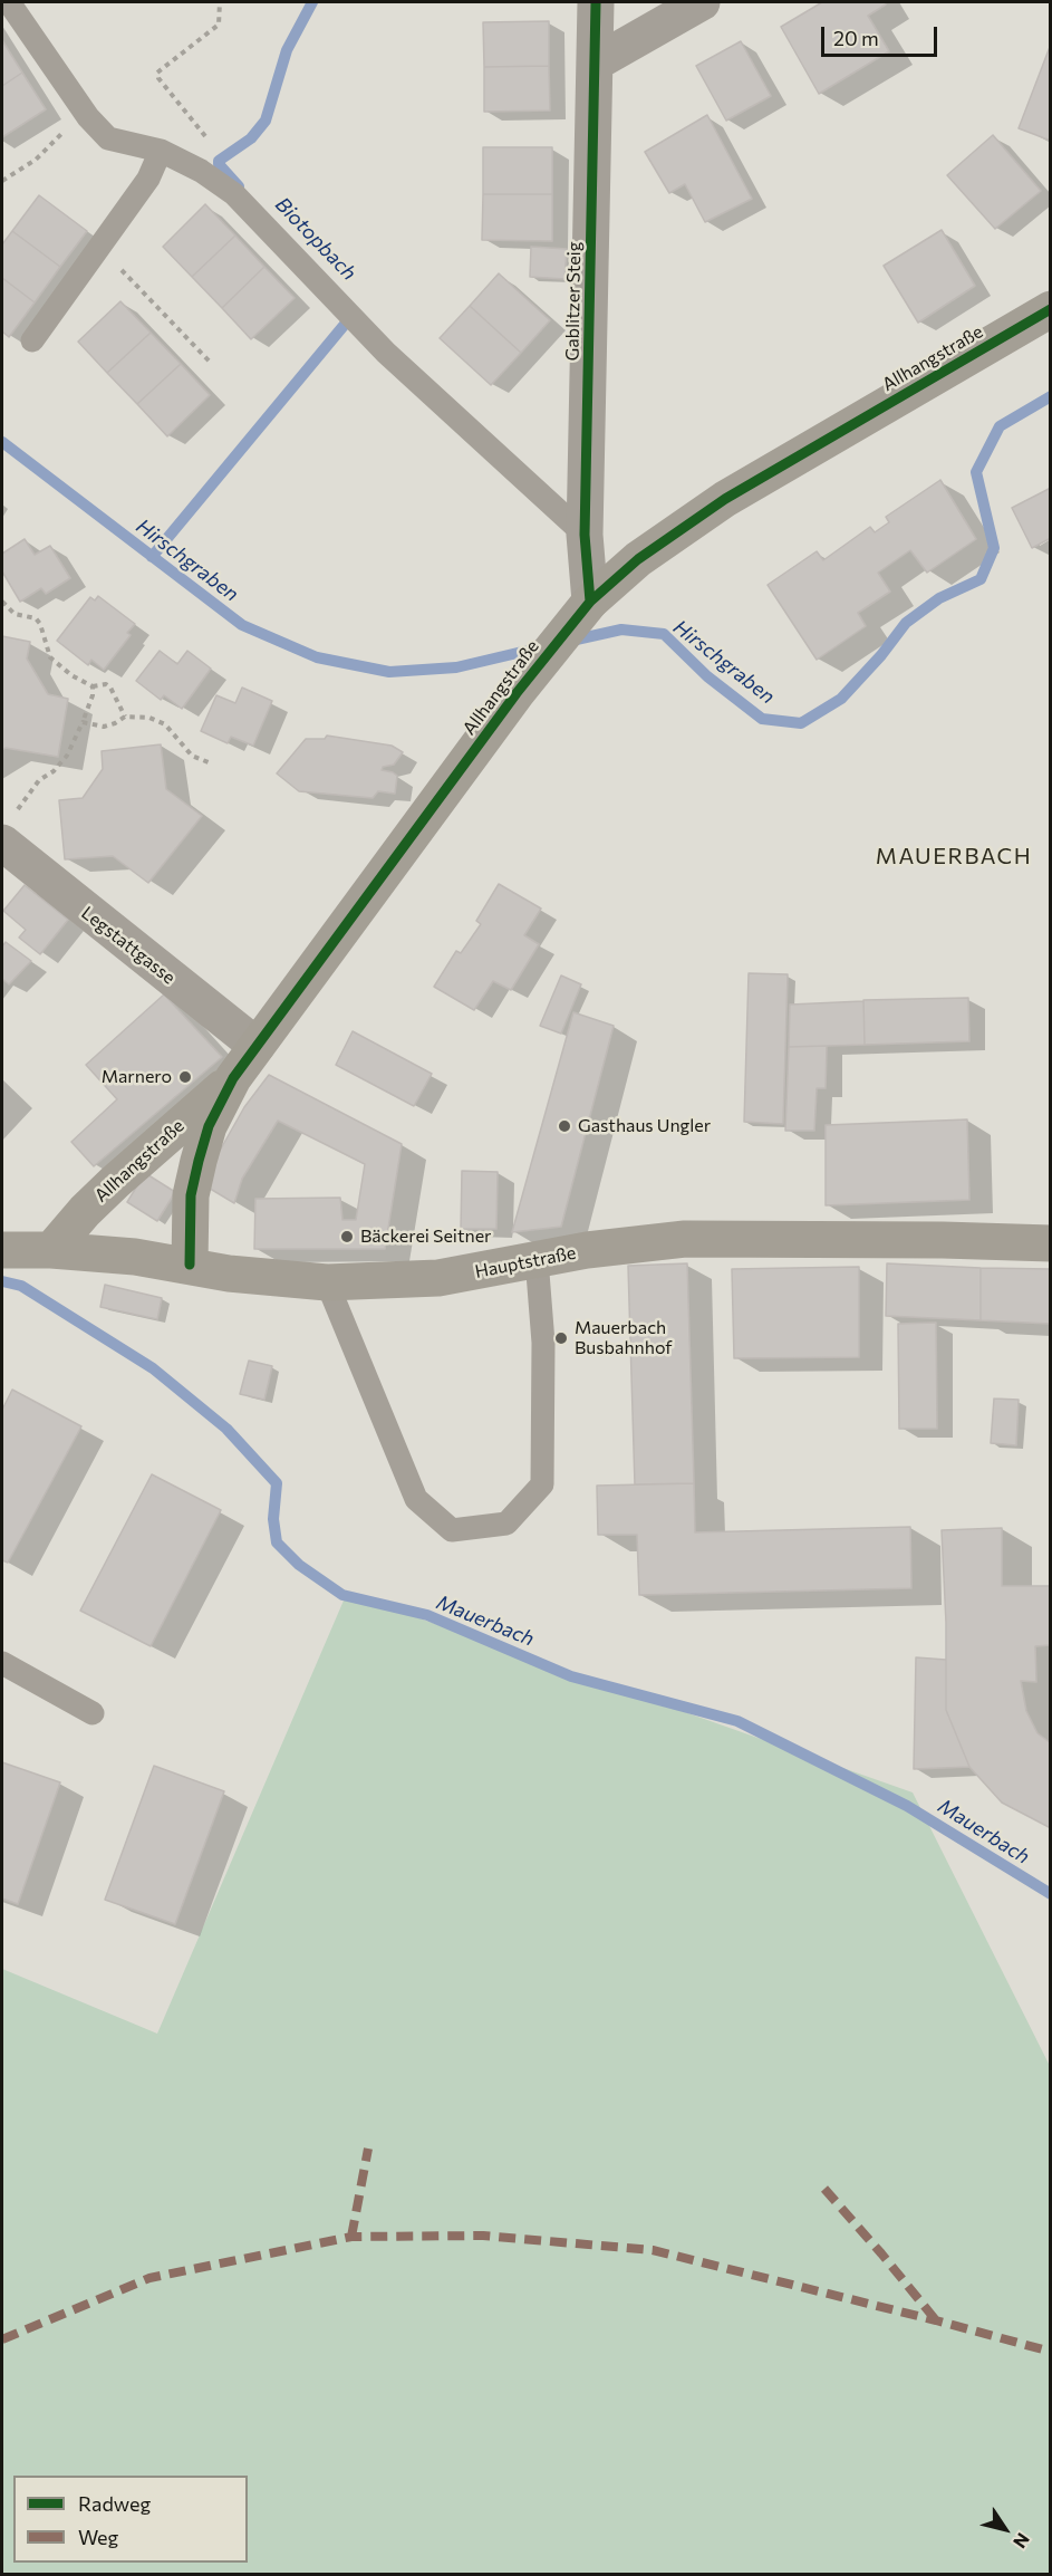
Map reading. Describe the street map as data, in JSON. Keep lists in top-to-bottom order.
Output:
{
  "streets": {
    "street": [
      "Gablitzer Steig",
      "Allhangstraße",
      "Legstattgasse",
      "Hauptstraße"
    ]
  },
  "crossings": [
    ["Gablitzer Steig", "Allhangstraße"],
    ["Allhangstraße", "Legstattgasse"],
    ["Allhangstraße", "Hauptstraße"]
  ],
  "districts": ["MAUERBACH"],
  "water": ["Biotopbach", "Hirschgraben", "Mauerbach"],
  "places": [
    "Marnero",
    "Gasthaus Ungler",
    "Bäckerei Seitner",
    "Mauerbach Busbahnhof"
  ],
  "legend": ["Radweg", "Weg"],
  "scale_bar": "20 m",
  "north": "bottom right"
}
